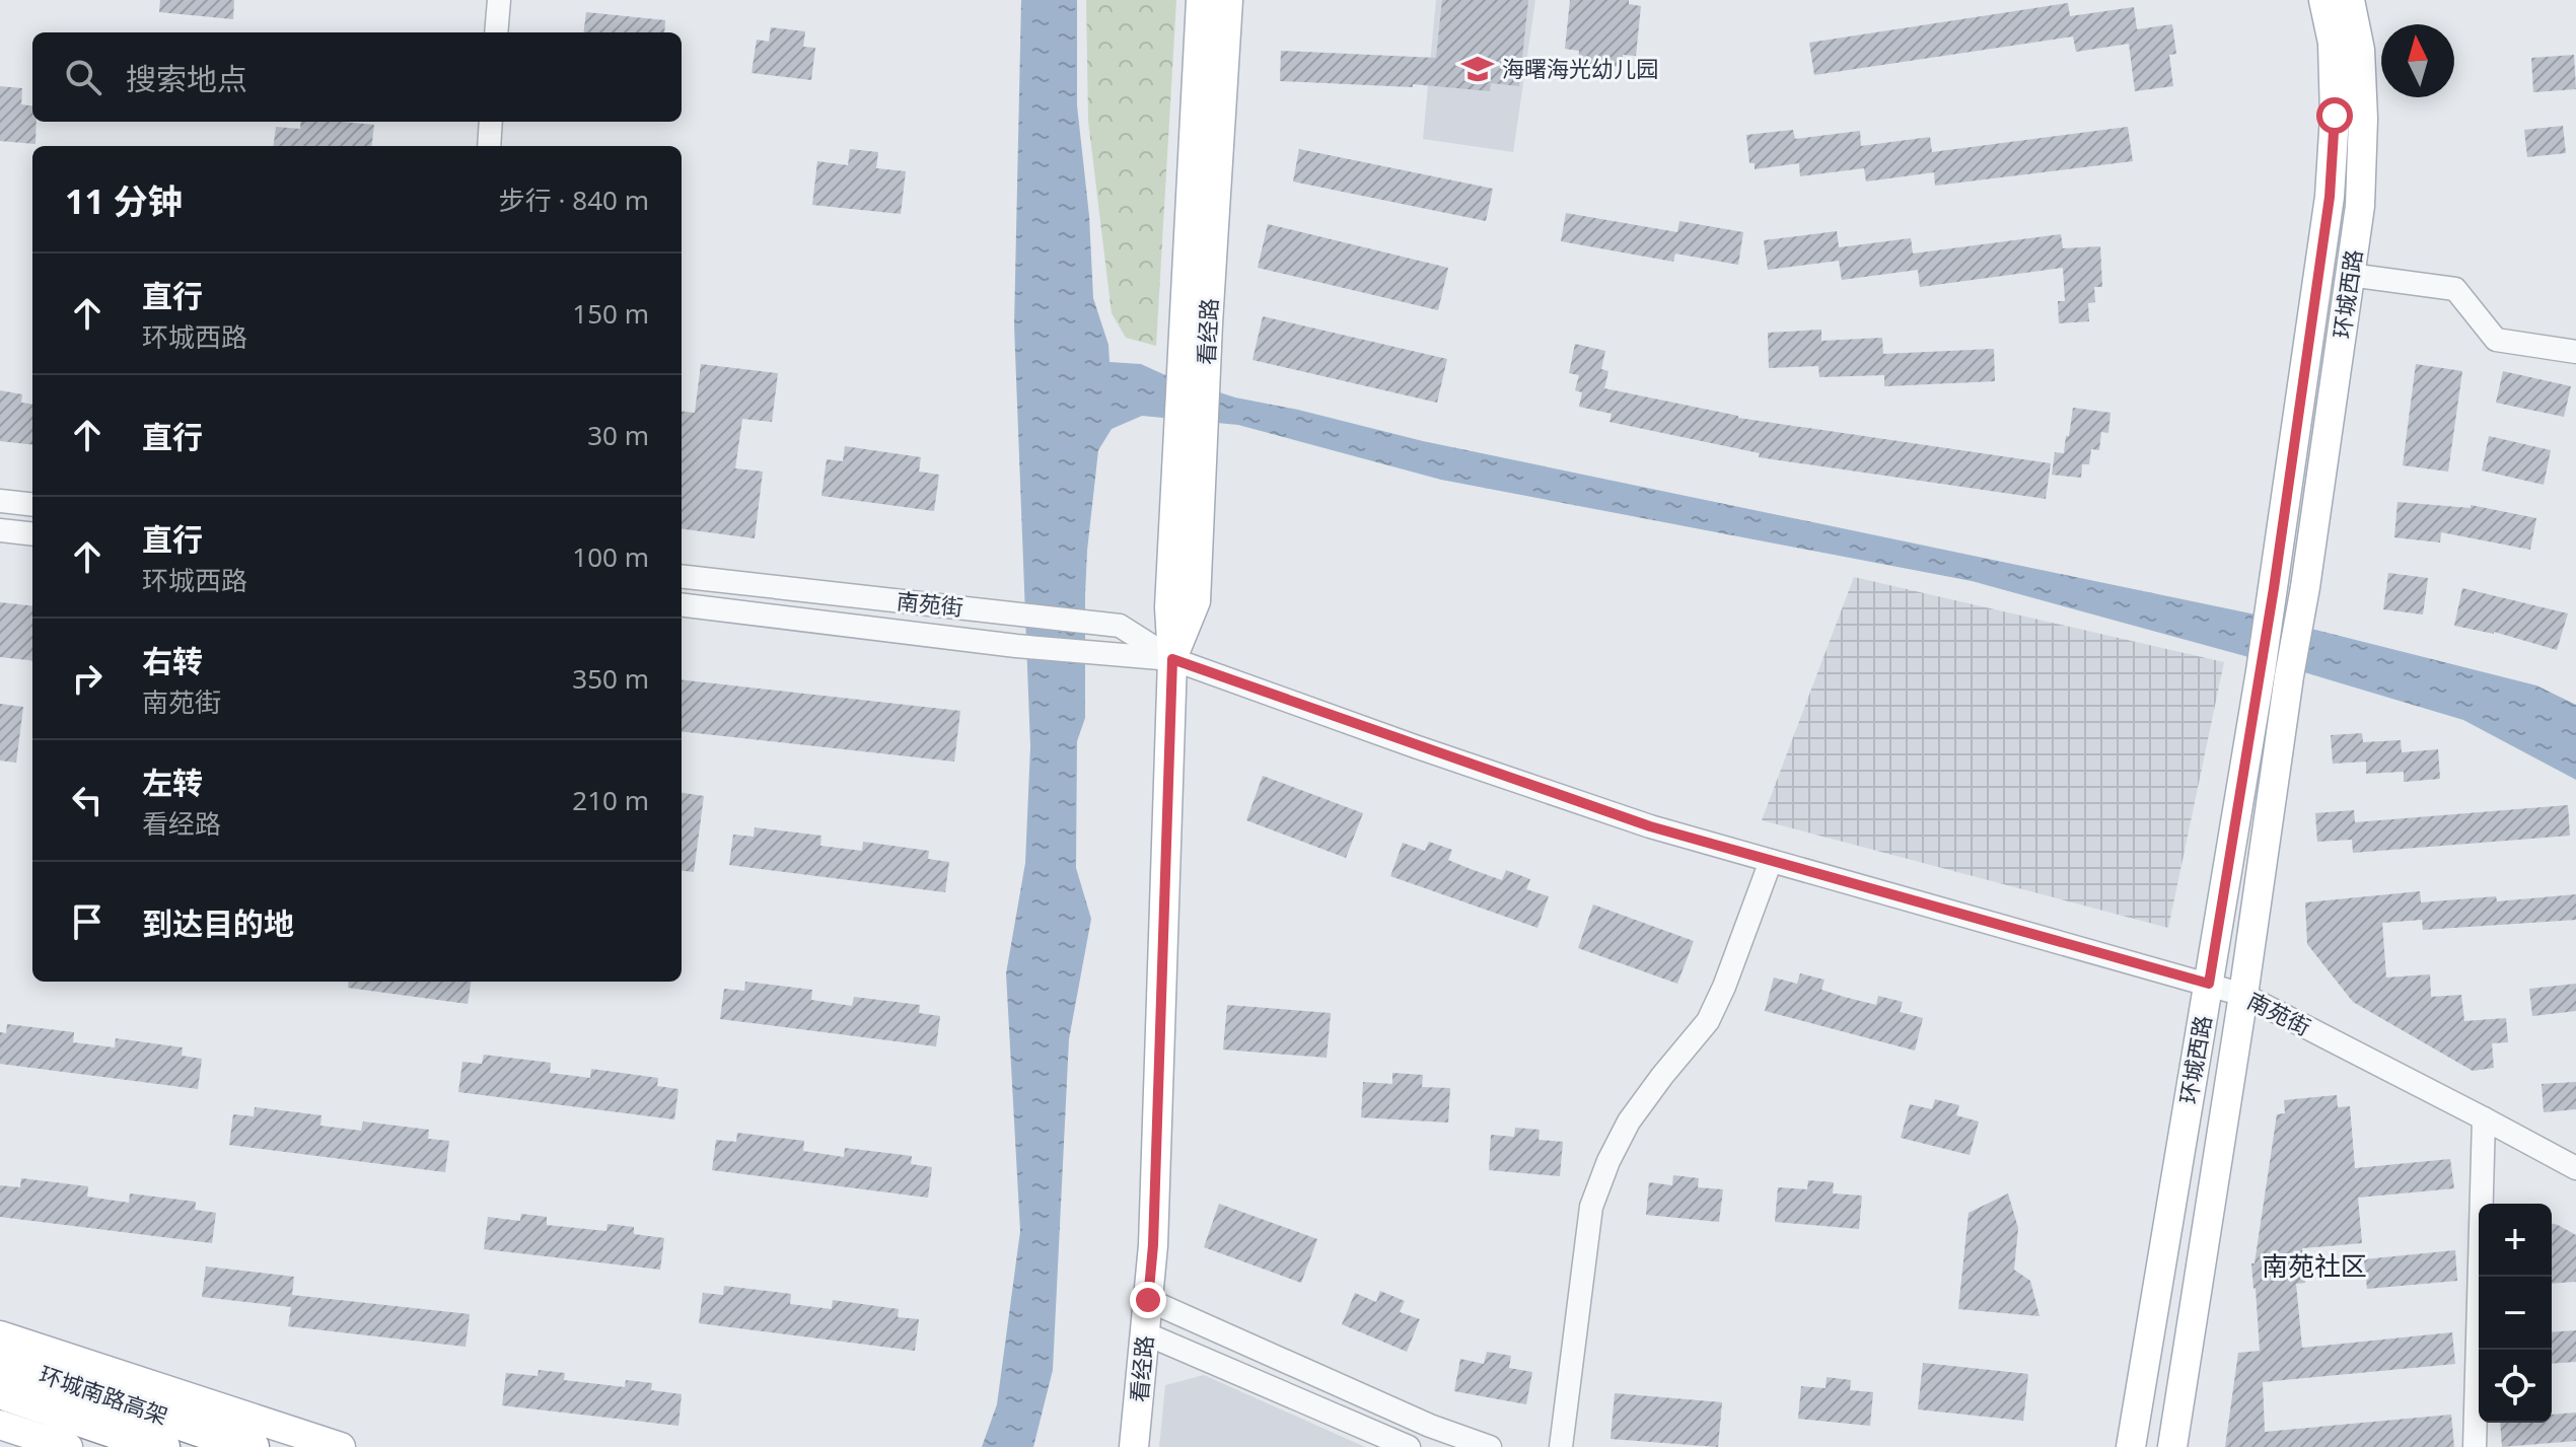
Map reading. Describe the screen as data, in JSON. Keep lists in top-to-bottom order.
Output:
{
  "streets": {
    "highway": ["环城南路高架"],
    "main road": ["环城西路", "看经路"],
    "street": ["南苑街"]
  },
  "crossings": [
    ["环城西路", "南苑街"],
    ["看经路", "南苑街"]
  ],
  "districts": ["南苑社区"],
  "places": {
    "school or university": ["海曙海光幼儿园"]
  },
  "north": "top",
  "page": {
    "search": "搜索地点",
    "heading": ["11 分钟", "步行 · 840 m"],
    "list": [
      ["直行", "环城西路", "150 m"],
      ["直行", "30 m"],
      ["直行", "环城西路", "100 m"],
      ["右转", "南苑街", "350 m"],
      ["左转", "看经路", "210 m"],
      "到达目的地"
    ],
    "map_buttons": ["+", "−"]
  }
}
